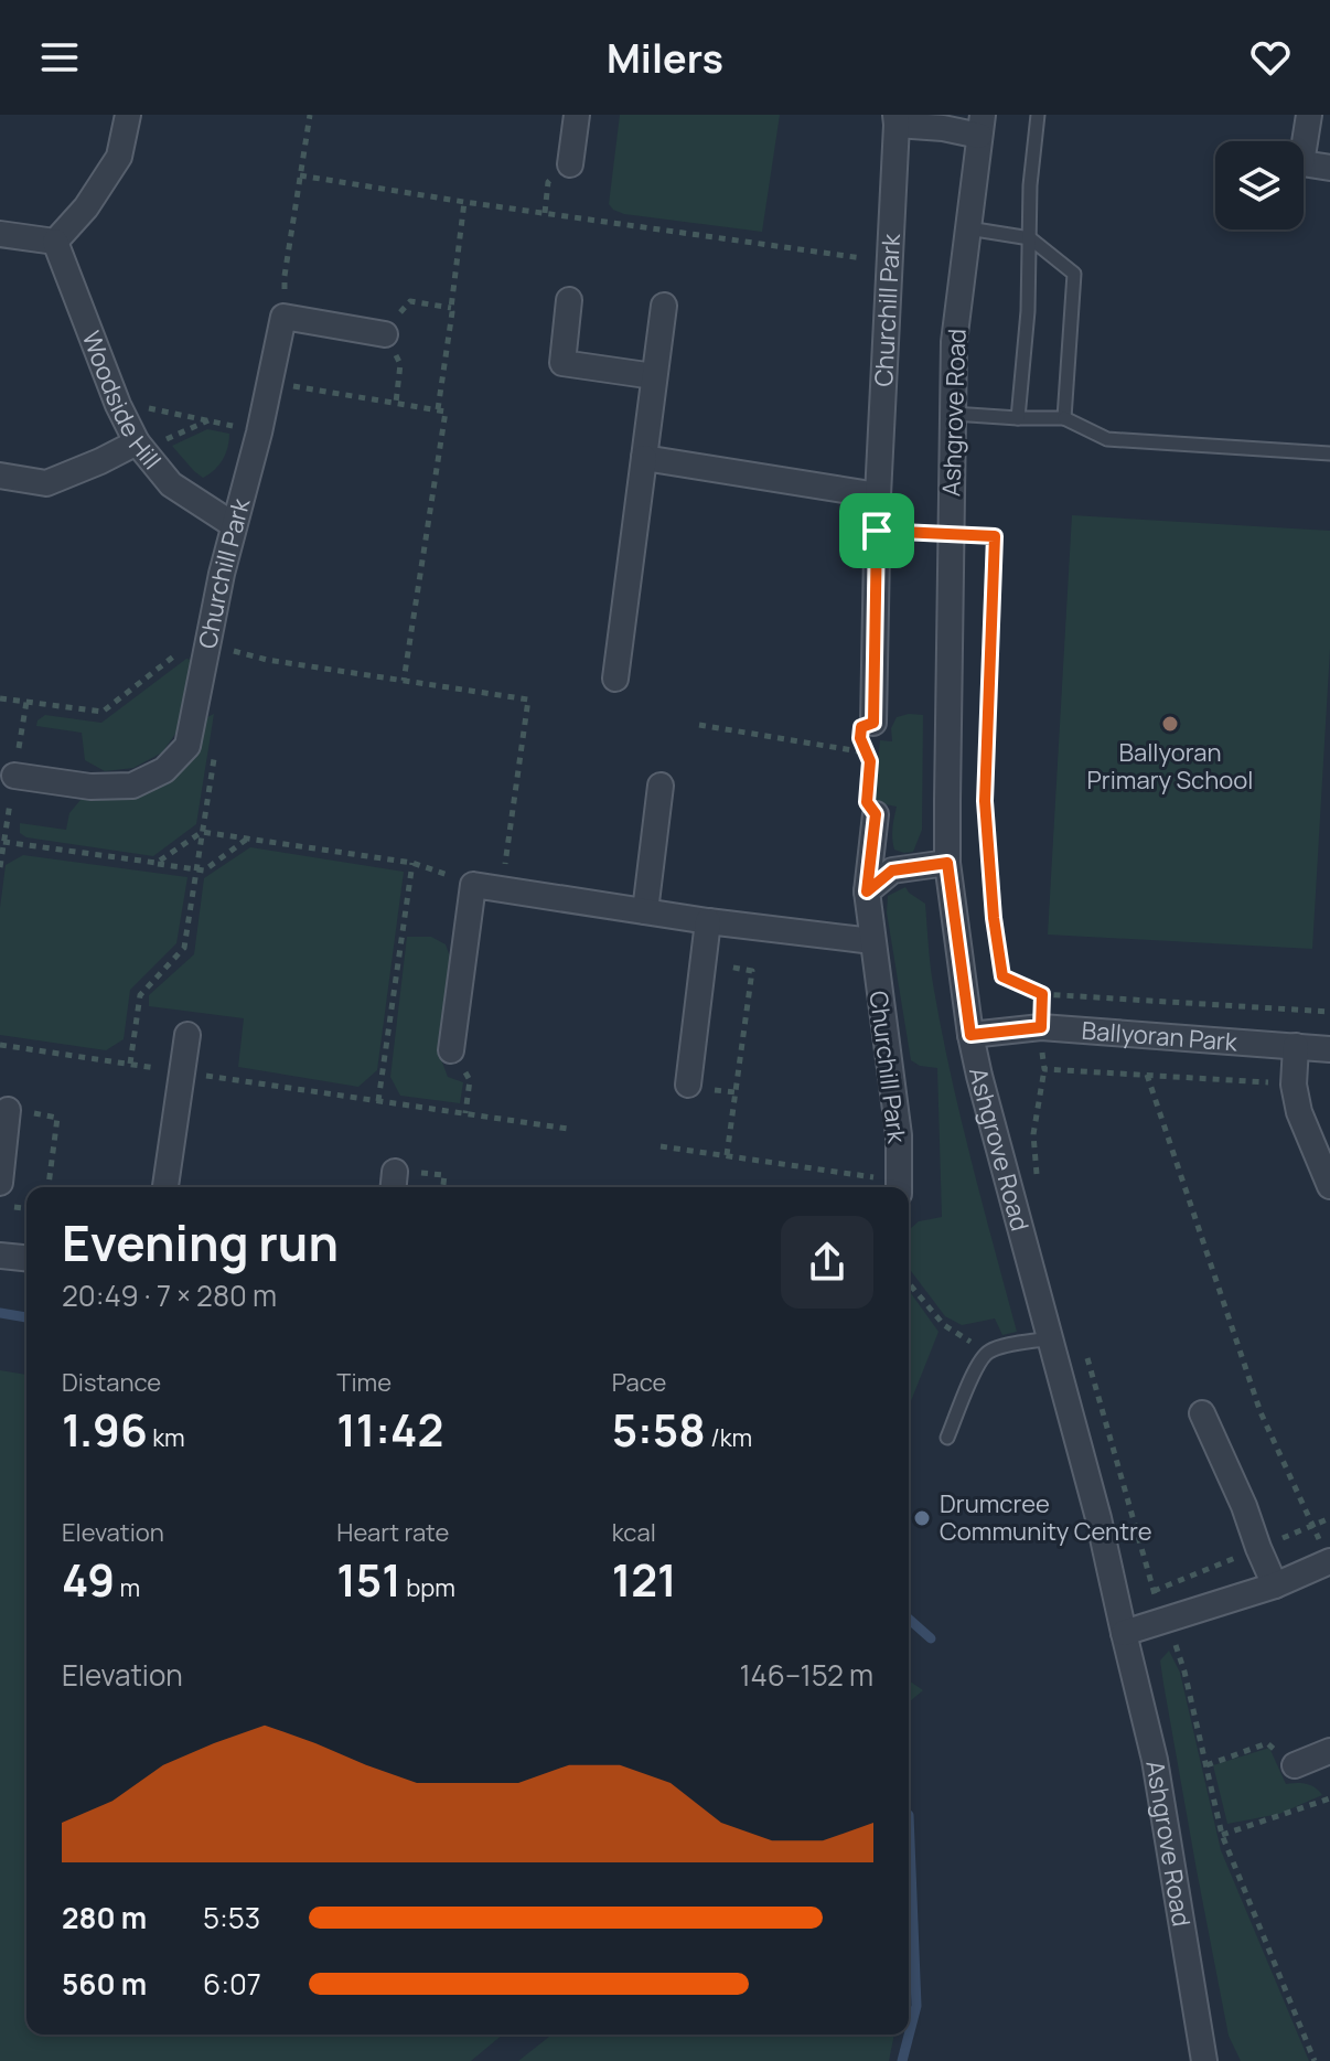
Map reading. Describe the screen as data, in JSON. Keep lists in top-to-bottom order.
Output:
{
  "streets": {
    "street": [
      "Churchill Park",
      "Woodside Hill",
      "Ashgrove Road",
      "Ballyoran Park"
    ]
  },
  "crossings": [
    ["Churchill Park", "Woodside Hill"],
    ["Churchill Park", "Ashgrove Road"],
    ["Ashgrove Road", "Ballyoran Park"]
  ],
  "places": ["Ballyoran Primary School", "Drumcree Community Centre"],
  "page": {
    "header": "Milers",
    "heading": ["Evening run", "20:49 · 7 × 280 m"],
    "stats": [
      ["Distance", "1.96 km"],
      ["Time", "11:42"],
      ["Pace", "5:58 /km"],
      ["Elevation", "49 m"],
      ["Heart rate", "151 bpm"],
      ["kcal", "121"]
    ],
    "chart": ["Elevation", "146–152 m"],
    "list": [
      {
        "name": "280 m",
        "note": "5:53"
      },
      {
        "name": "560 m",
        "note": "6:07"
      }
    ]
  }
}
